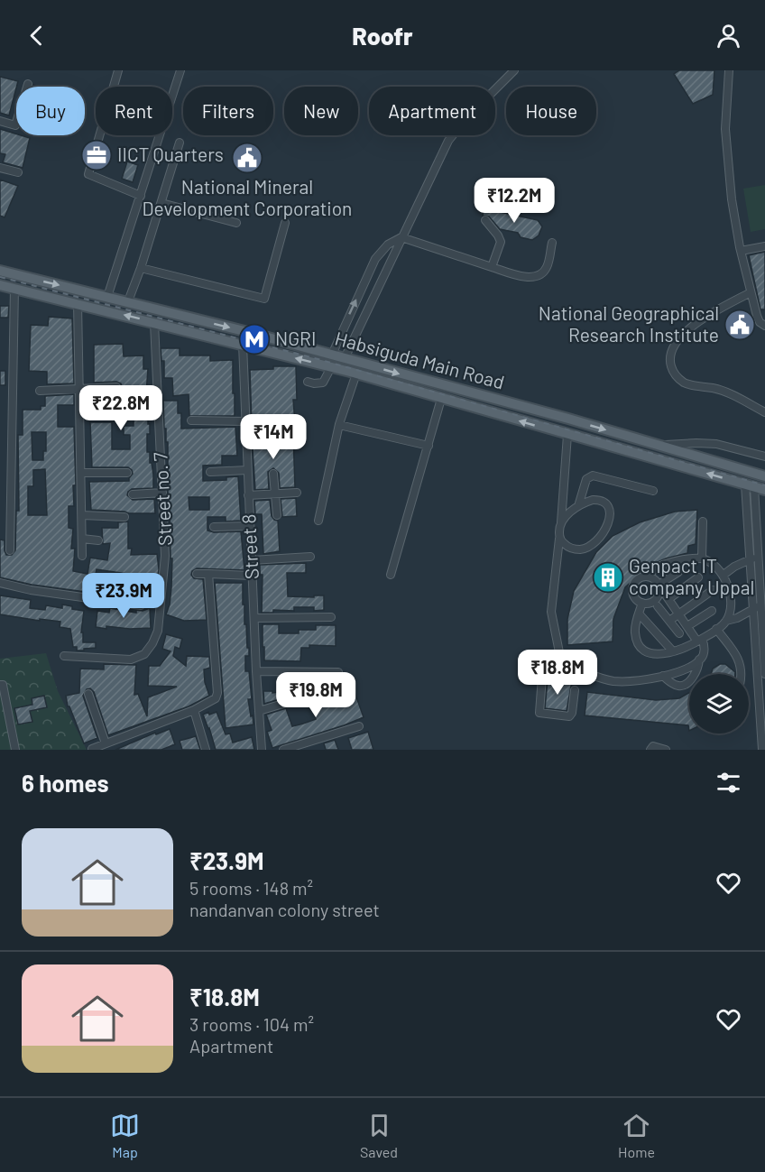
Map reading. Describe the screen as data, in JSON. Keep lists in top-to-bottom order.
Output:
{
  "streets": {
    "main road": ["Habsiguda Main Road"],
    "street": ["Street no. 7", "Street 8"]
  },
  "crossings": [
    ["Habsiguda Main Road", "Street no. 7"],
    ["Habsiguda Main Road", "Street 8"]
  ],
  "places": {
    "office": ["IICT Quarters"],
    "public building": ["National Mineral Development Corporation", "National Geographical Research Institute"],
    "metro station": ["NGRI"],
    "building": ["Genpact IT company Uppal"]
  },
  "page": {
    "header": "Roofr",
    "chip": [
      "Buy",
      "Rent",
      "Filters",
      "New",
      "Apartment",
      "House"
    ],
    "price": [
      "₹12.2M",
      "₹22.8M",
      "₹14M",
      "₹23.9M",
      "₹18.8M",
      "₹19.8M"
    ],
    "heading": "6 homes",
    "list": [
      {
        "name": "₹23.9M",
        "note": "5 rooms · 148 m² · nandanvan colony street"
      },
      {
        "name": "₹18.8M",
        "note": "3 rooms · 104 m² · Apartment"
      }
    ],
    "tabs": ["Map", "Saved", "Home"]
  }
}
